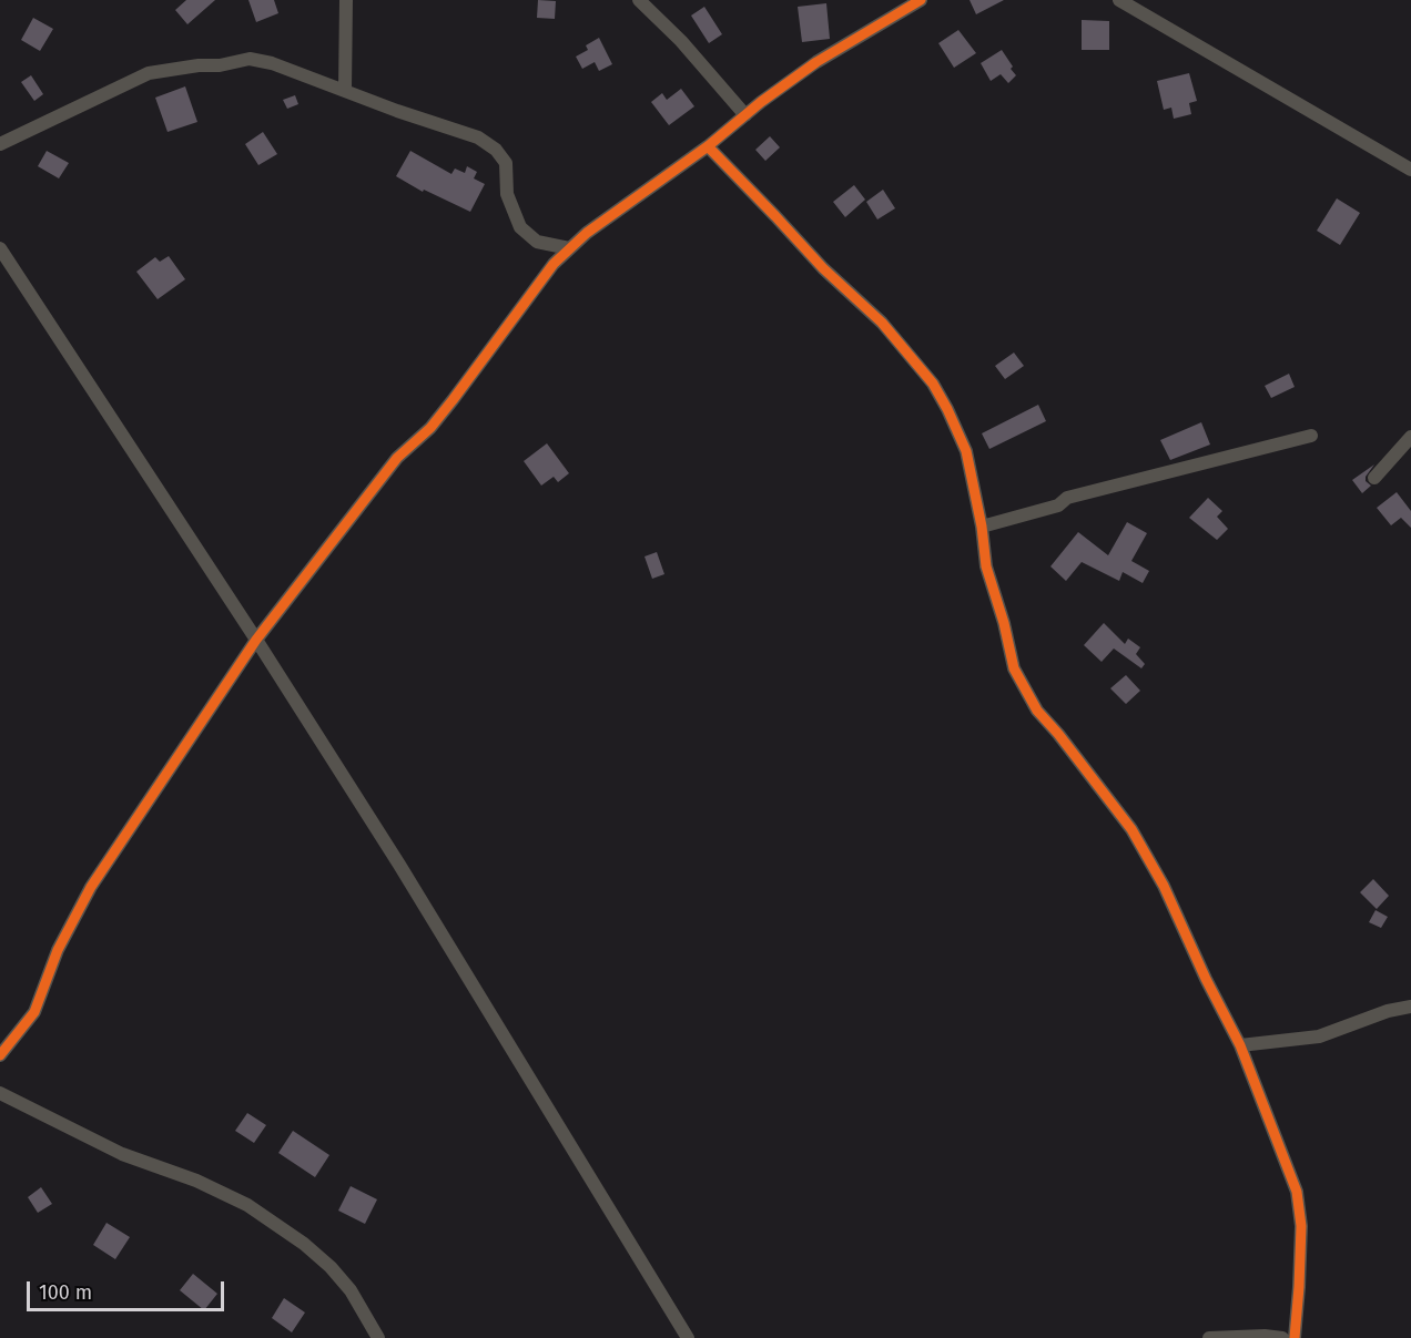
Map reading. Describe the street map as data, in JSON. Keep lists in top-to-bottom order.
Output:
{
  "scale_bar": "100 m"
}
